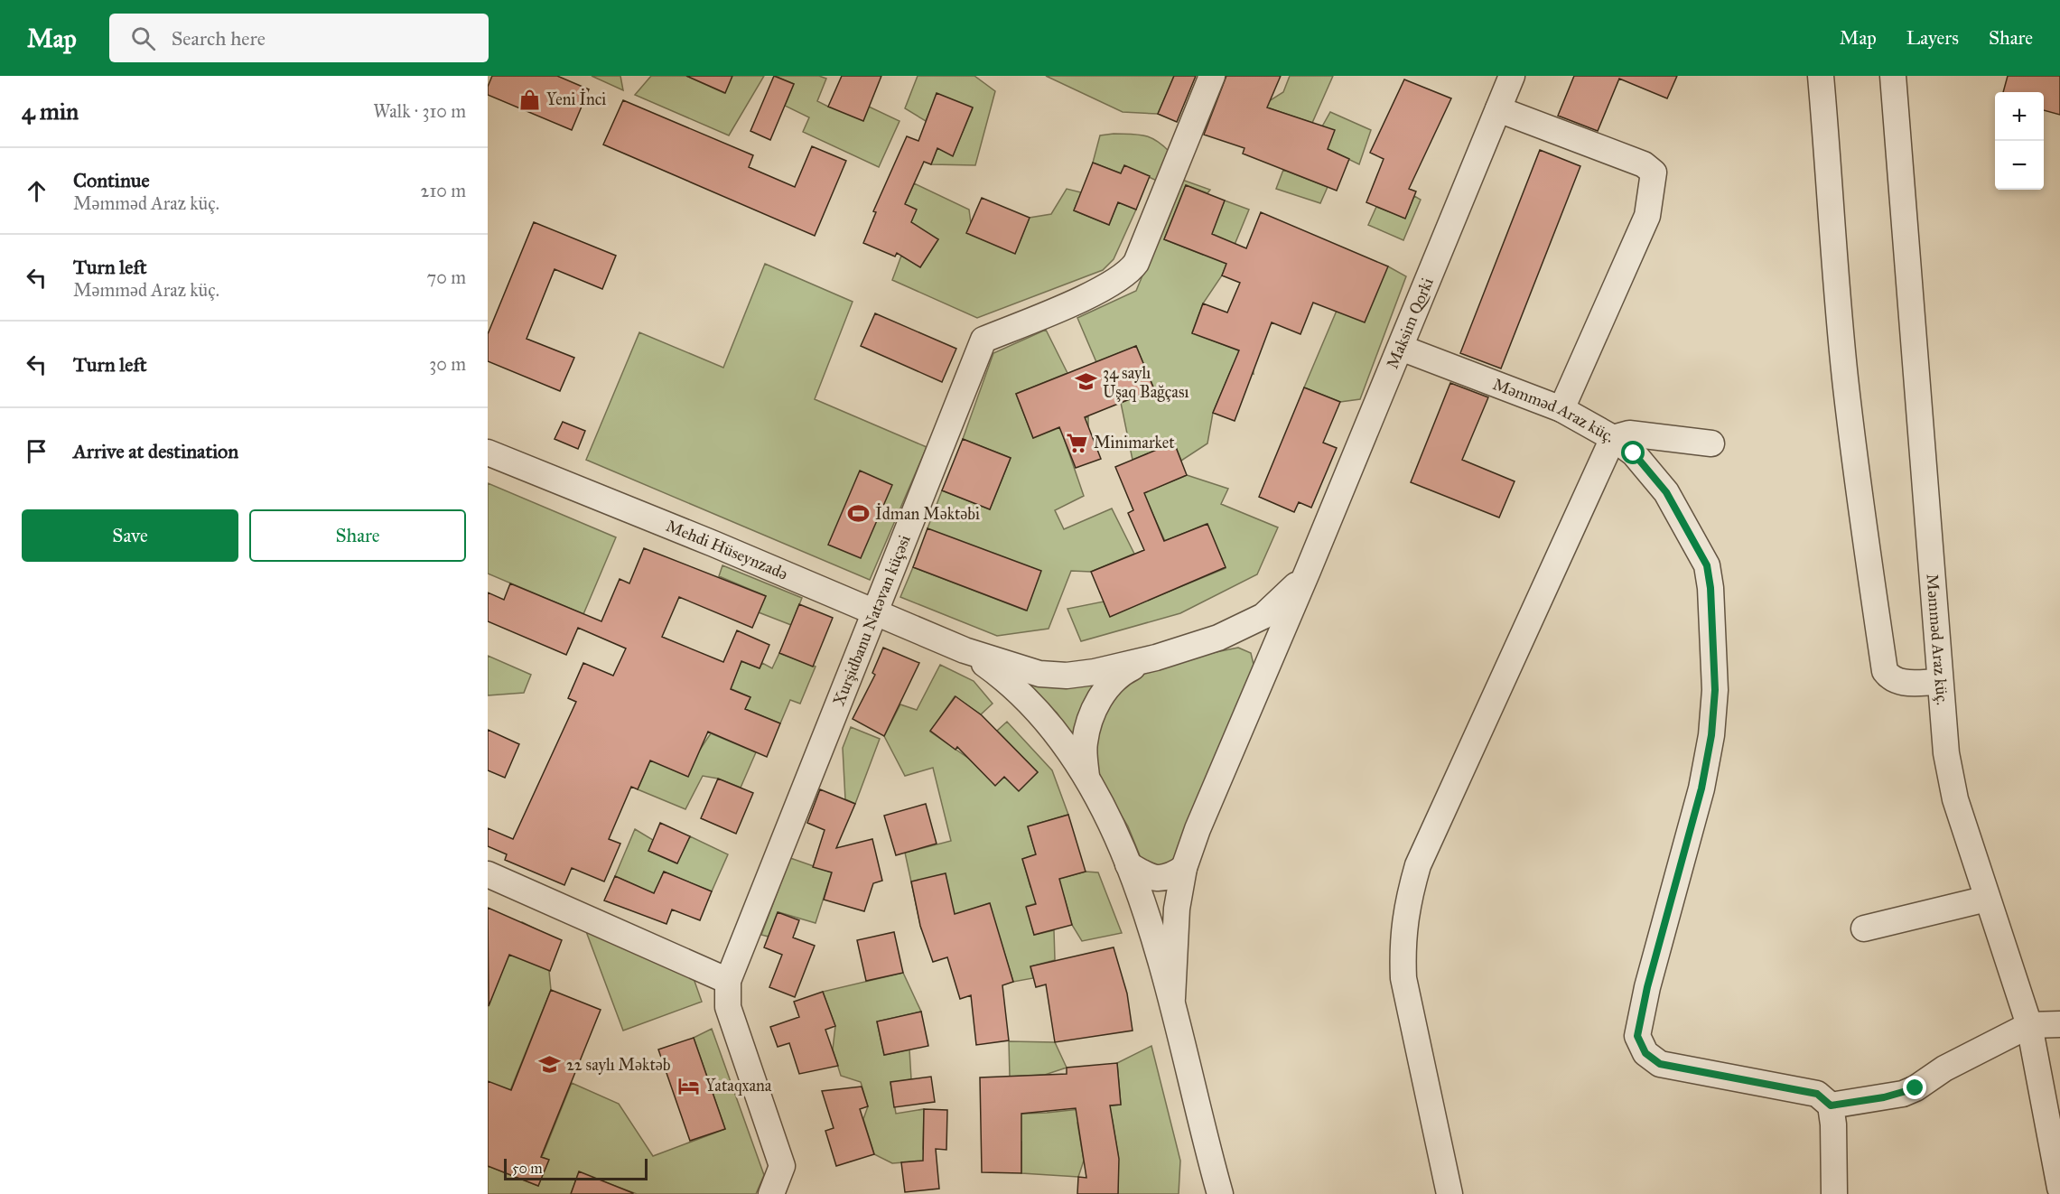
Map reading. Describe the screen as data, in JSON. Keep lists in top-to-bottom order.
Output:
{
  "streets": {
    "street": [
      "Maksim Qorki",
      "Məmməd Araz küç.",
      "Mehdi Hüseynzadə",
      "Xurşidbanu Natəvan küçəsi"
    ]
  },
  "crossings": [
    ["Maksim Qorki", "Məmməd Araz küç."],
    ["Mehdi Hüseynzadə", "Xurşidbanu Natəvan küçəsi"]
  ],
  "places": {
    "shop": ["Yeni İnci"],
    "school or university": ["34 saylı Uşaq Bağçası", "22 saylı Məktəb"],
    "supermarket": ["Minimarket"],
    "sports": ["İdman Məktəbi"],
    "hotel": ["Yataqxana"]
  },
  "scale_bar": "50 m",
  "page": {
    "header": "Map",
    "search": "Search here",
    "nav": ["Map", "Layers", "Share"],
    "heading": ["4 min", "Walk · 310 m"],
    "map_buttons": ["+", "−"],
    "list": [
      ["Continue", "Məmməd Araz küç.", "210 m"],
      ["Turn left", "Məmməd Araz küç.", "70 m"],
      ["Turn left", "30 m"],
      "Arrive at destination"
    ],
    "buttons": ["Save", "Share"],
    "scale": "50 m"
  }
}
